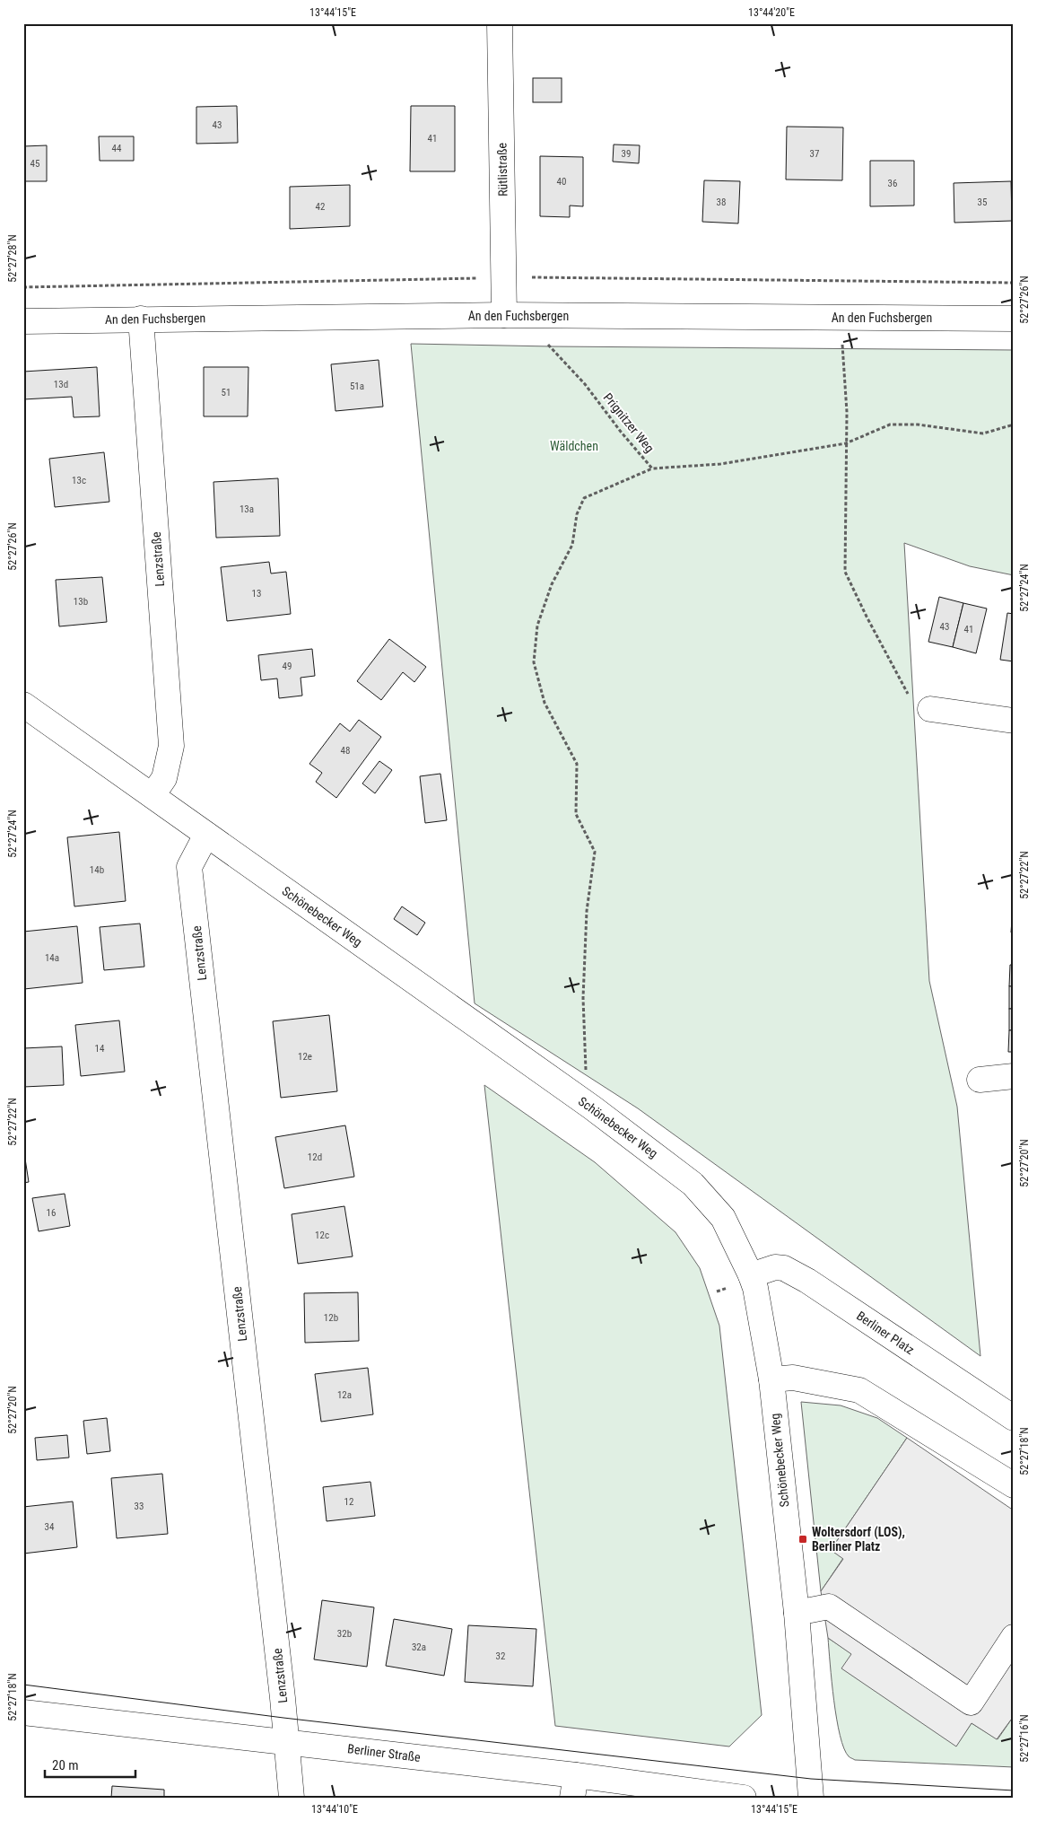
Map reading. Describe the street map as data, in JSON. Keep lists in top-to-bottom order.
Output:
{
  "streets": {
    "street": [
      "Rütlistraße",
      "An den Fuchsbergen",
      "Lenzstraße",
      "Schönebecker Weg",
      "Berliner Platz",
      "Berliner Straße"
    ],
    "path": ["Prignitzer Weg"]
  },
  "crossings": [
    ["Rütlistraße", "An den Fuchsbergen"],
    ["An den Fuchsbergen", "Lenzstraße"],
    ["Lenzstraße", "Schönebecker Weg"],
    ["Lenzstraße", "Berliner Straße"],
    ["Schönebecker Weg", "Berliner Platz"]
  ],
  "parks": ["Wäldchen"],
  "places": {
    "transit": ["Woltersdorf (LOS), Berliner Platz"]
  },
  "house_numbers": [
    "43",
    "41",
    "44",
    "39",
    "37",
    "45",
    "40",
    "36",
    "38",
    "35",
    "42",
    "13d",
    "51a",
    "51",
    "13c",
    "13a",
    "13",
    "13b",
    "43",
    "41",
    "49",
    "48",
    "14b",
    "14a",
    "14",
    "12e",
    "12d",
    "16",
    "12c",
    "12b",
    "12a",
    "12",
    "33",
    "34",
    "32b",
    "32a",
    "32"
  ],
  "scale_bar": "20 m",
  "coordinates": [
    "13°44'15\"E",
    "13°44'20\"E",
    "52°27'28\"N",
    "52°27'26\"N",
    "52°27'24\"N",
    "52°27'22\"N",
    "52°27'20\"N",
    "52°27'18\"N",
    "52°27'16\"N",
    "13°44'10\"E"
  ]
}
